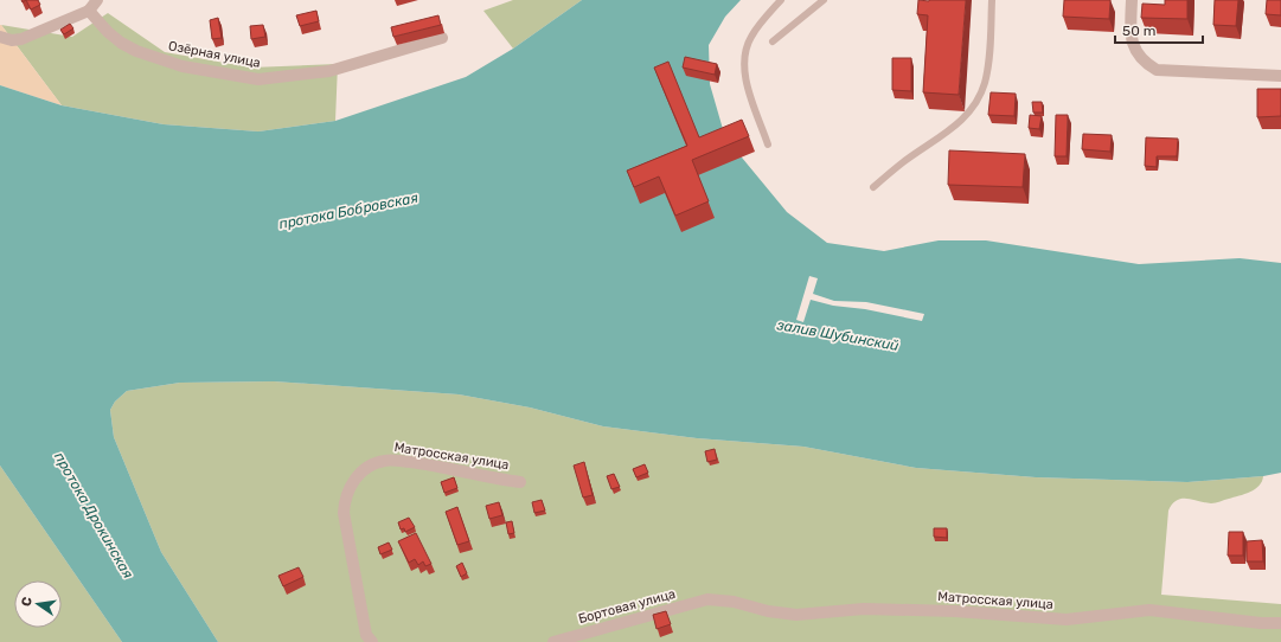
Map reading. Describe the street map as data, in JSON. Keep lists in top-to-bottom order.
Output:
{
  "streets": {
    "street": ["Озёрная улица", "Матросская улица", "Бортовая улица"]
  },
  "crossings": [
    ["Матросская улица", "Бортовая улица"]
  ],
  "water": ["протока Бобровская", "залив Шубинский", "протока Дрокинская"],
  "scale_bar": "50 m",
  "north": "left"
}
